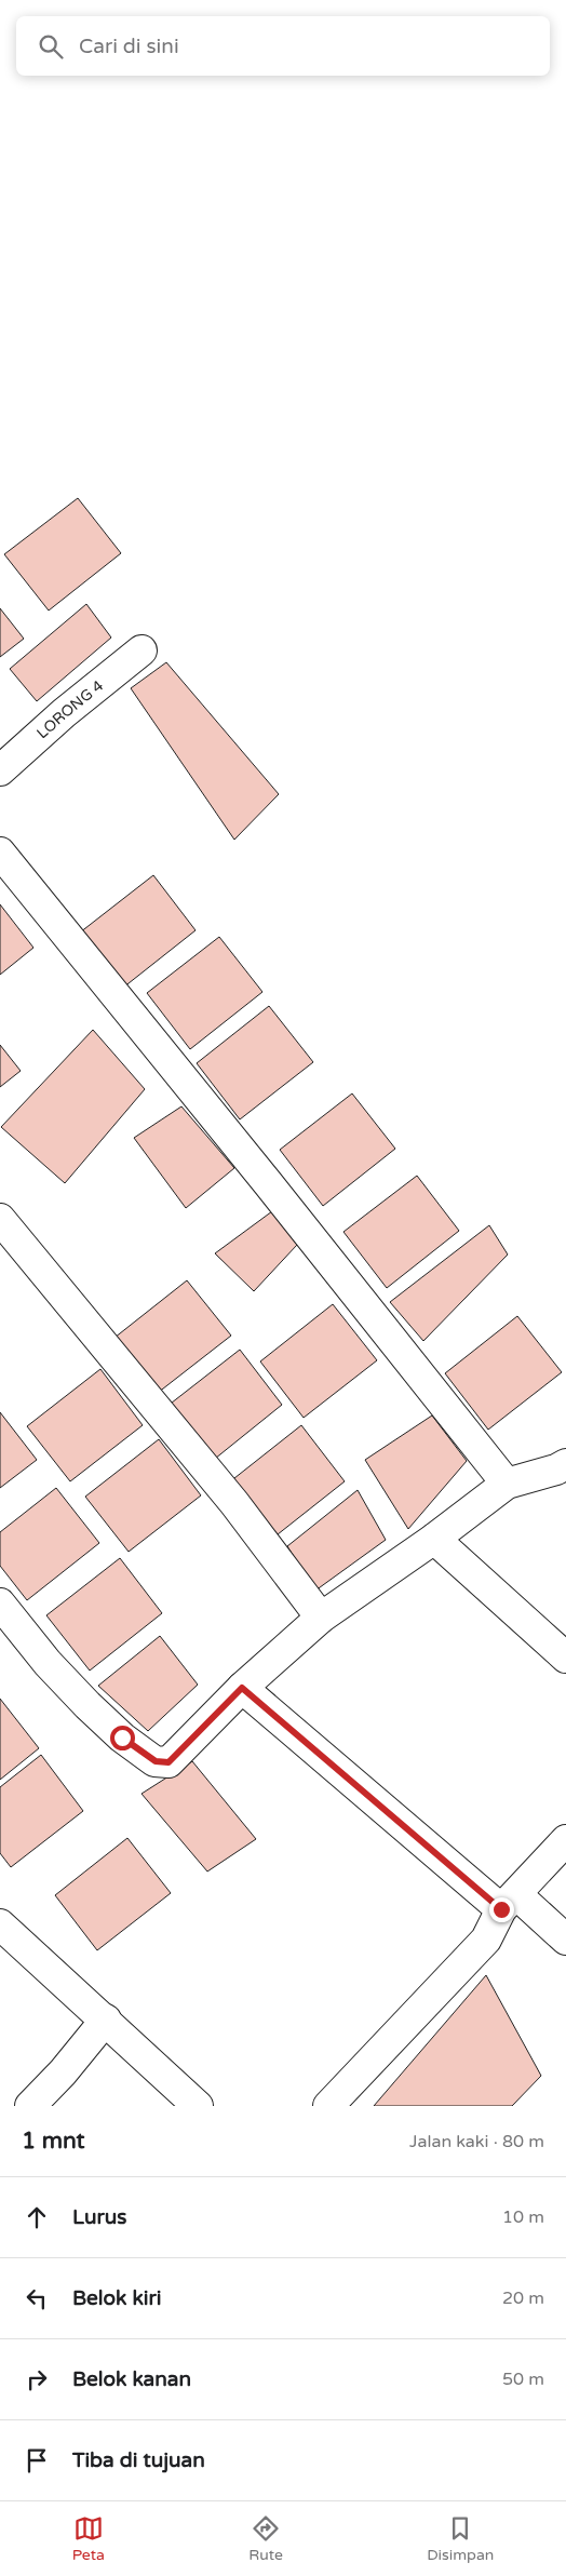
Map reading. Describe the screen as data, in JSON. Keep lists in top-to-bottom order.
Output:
{
  "streets": {
    "street": ["LORONG 4"]
  },
  "page": {
    "search": "Cari di sini",
    "heading": ["1 mnt", "Jalan kaki · 80 m"],
    "list": [
      ["Lurus", "10 m"],
      ["Belok kiri", "20 m"],
      ["Belok kanan", "50 m"],
      "Tiba di tujuan"
    ],
    "nav": ["Peta", "Rute", "Disimpan"]
  }
}
